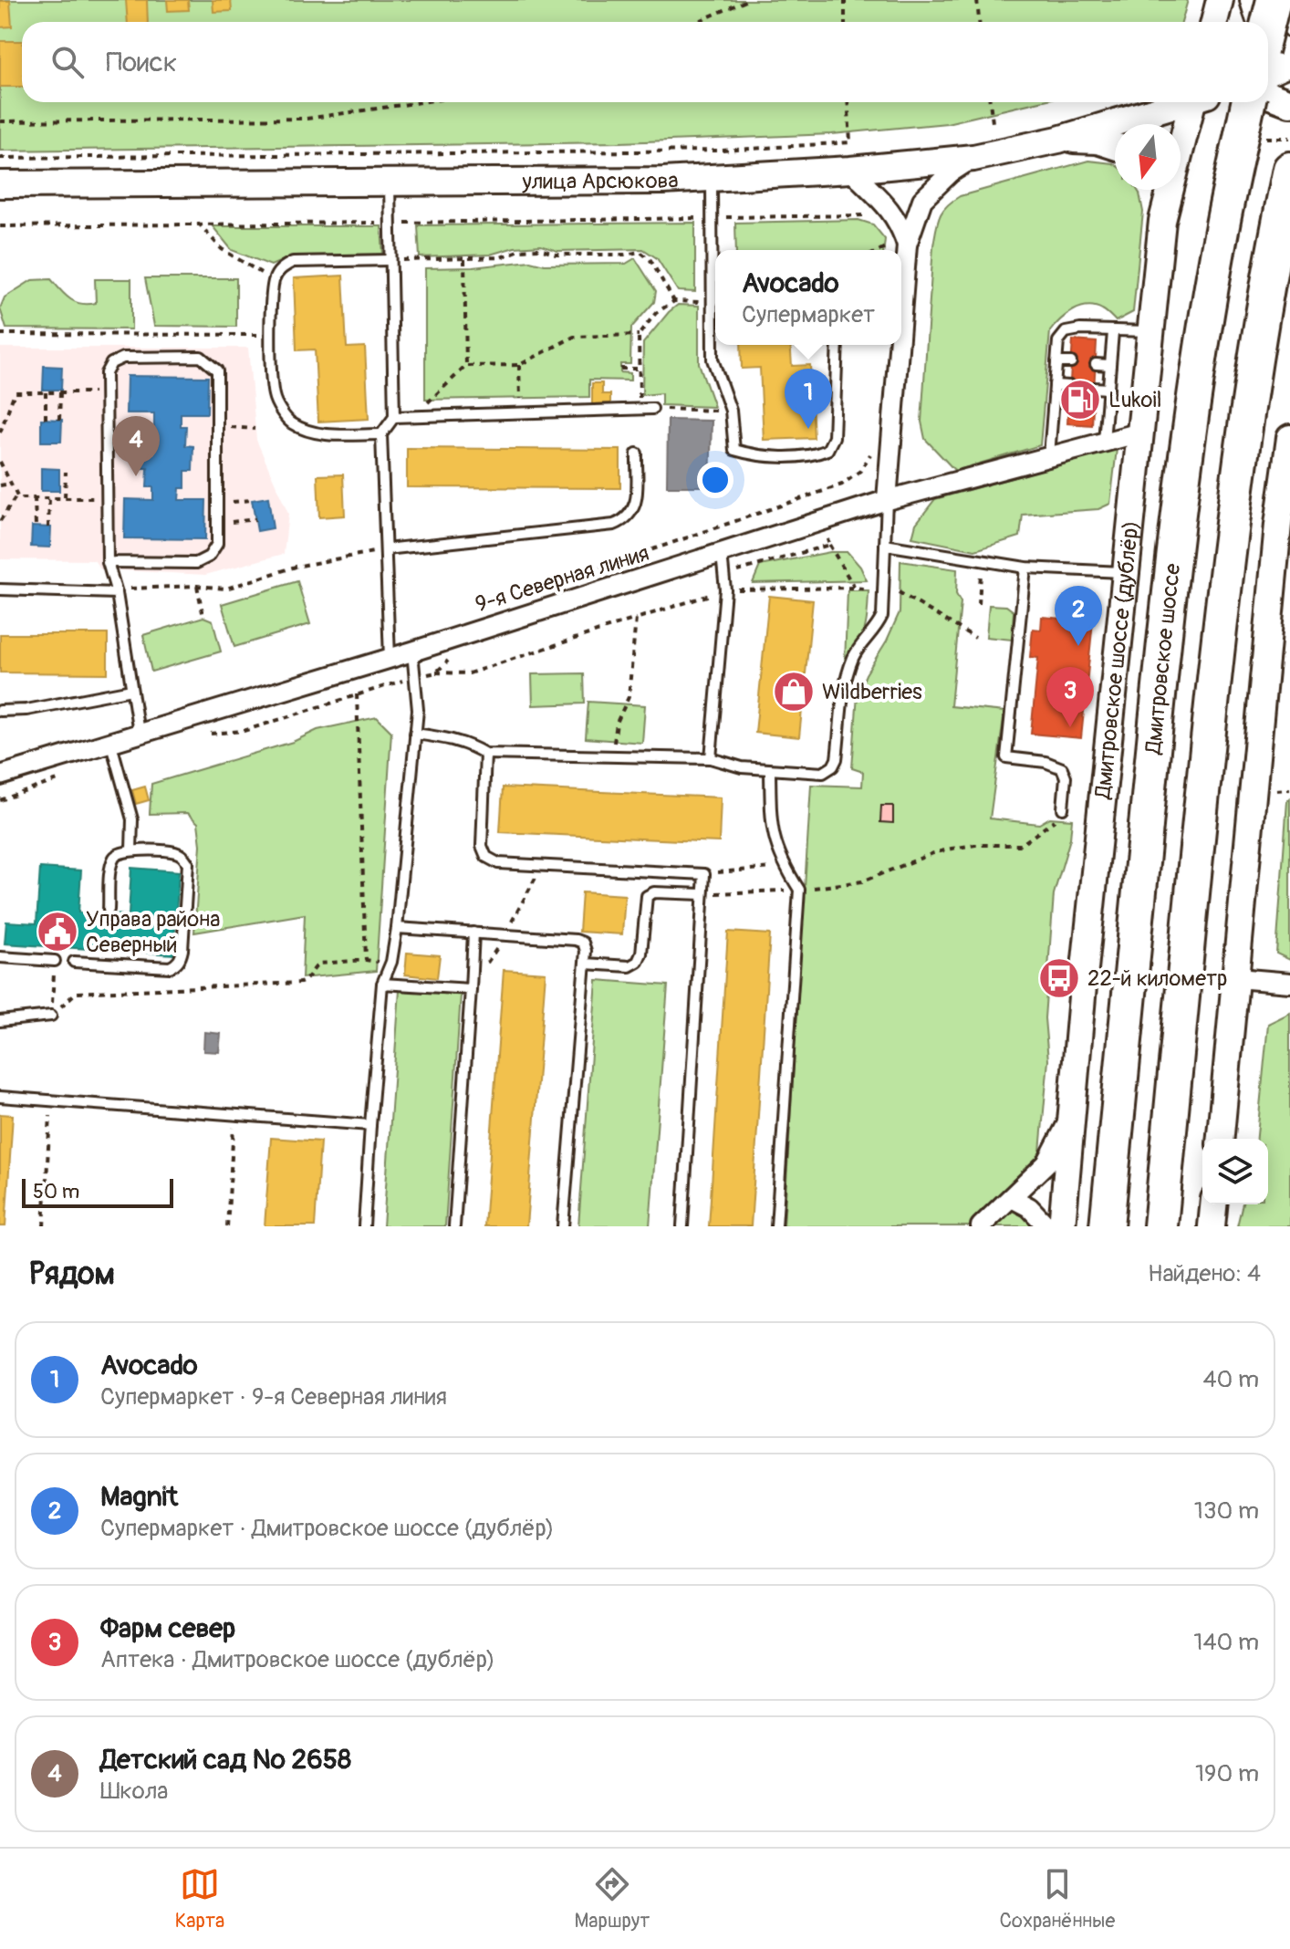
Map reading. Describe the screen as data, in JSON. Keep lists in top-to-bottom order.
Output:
{
  "streets": {
    "highway": ["Дмитровское шоссе"],
    "street": ["улица Арсюкова", "9-я Северная линия", "Дмитровское шоссе (дублёр)"]
  },
  "crossings": [
    ["9-я Северная линия", "Дмитровское шоссе (дублёр)"]
  ],
  "places": {
    "fuel station": ["Lukoil"],
    "shop": ["Wildberries"],
    "public building": ["Управа района Северный"],
    "bus stop": ["22-й километр"]
  },
  "scale_bar": "50 m",
  "north": "bottom",
  "page": {
    "search": "Поиск",
    "popup": ["Avocado", "Супермаркет"],
    "pins": [
      "1",
      "4",
      "2",
      "3"
    ],
    "scale": "50 m",
    "heading": ["Рядом", "Найдено: 4"],
    "list": [
      {
        "mark": "1",
        "name": "Avocado",
        "note": "Супермаркет · 9-я Северная линия",
        "value": "40 m"
      },
      {
        "mark": "2",
        "name": "Magnit",
        "note": "Супермаркет · Дмитровское шоссе (дублёр)",
        "value": "130 m"
      },
      {
        "mark": "3",
        "name": "Фарм север",
        "note": "Аптека · Дмитровское шоссе (дублёр)",
        "value": "140 m"
      },
      {
        "mark": "4",
        "name": "Детский сад № 2658",
        "note": "Школа",
        "value": "190 m"
      }
    ],
    "nav": ["Карта", "Маршрут", "Сохранённые"]
  }
}
